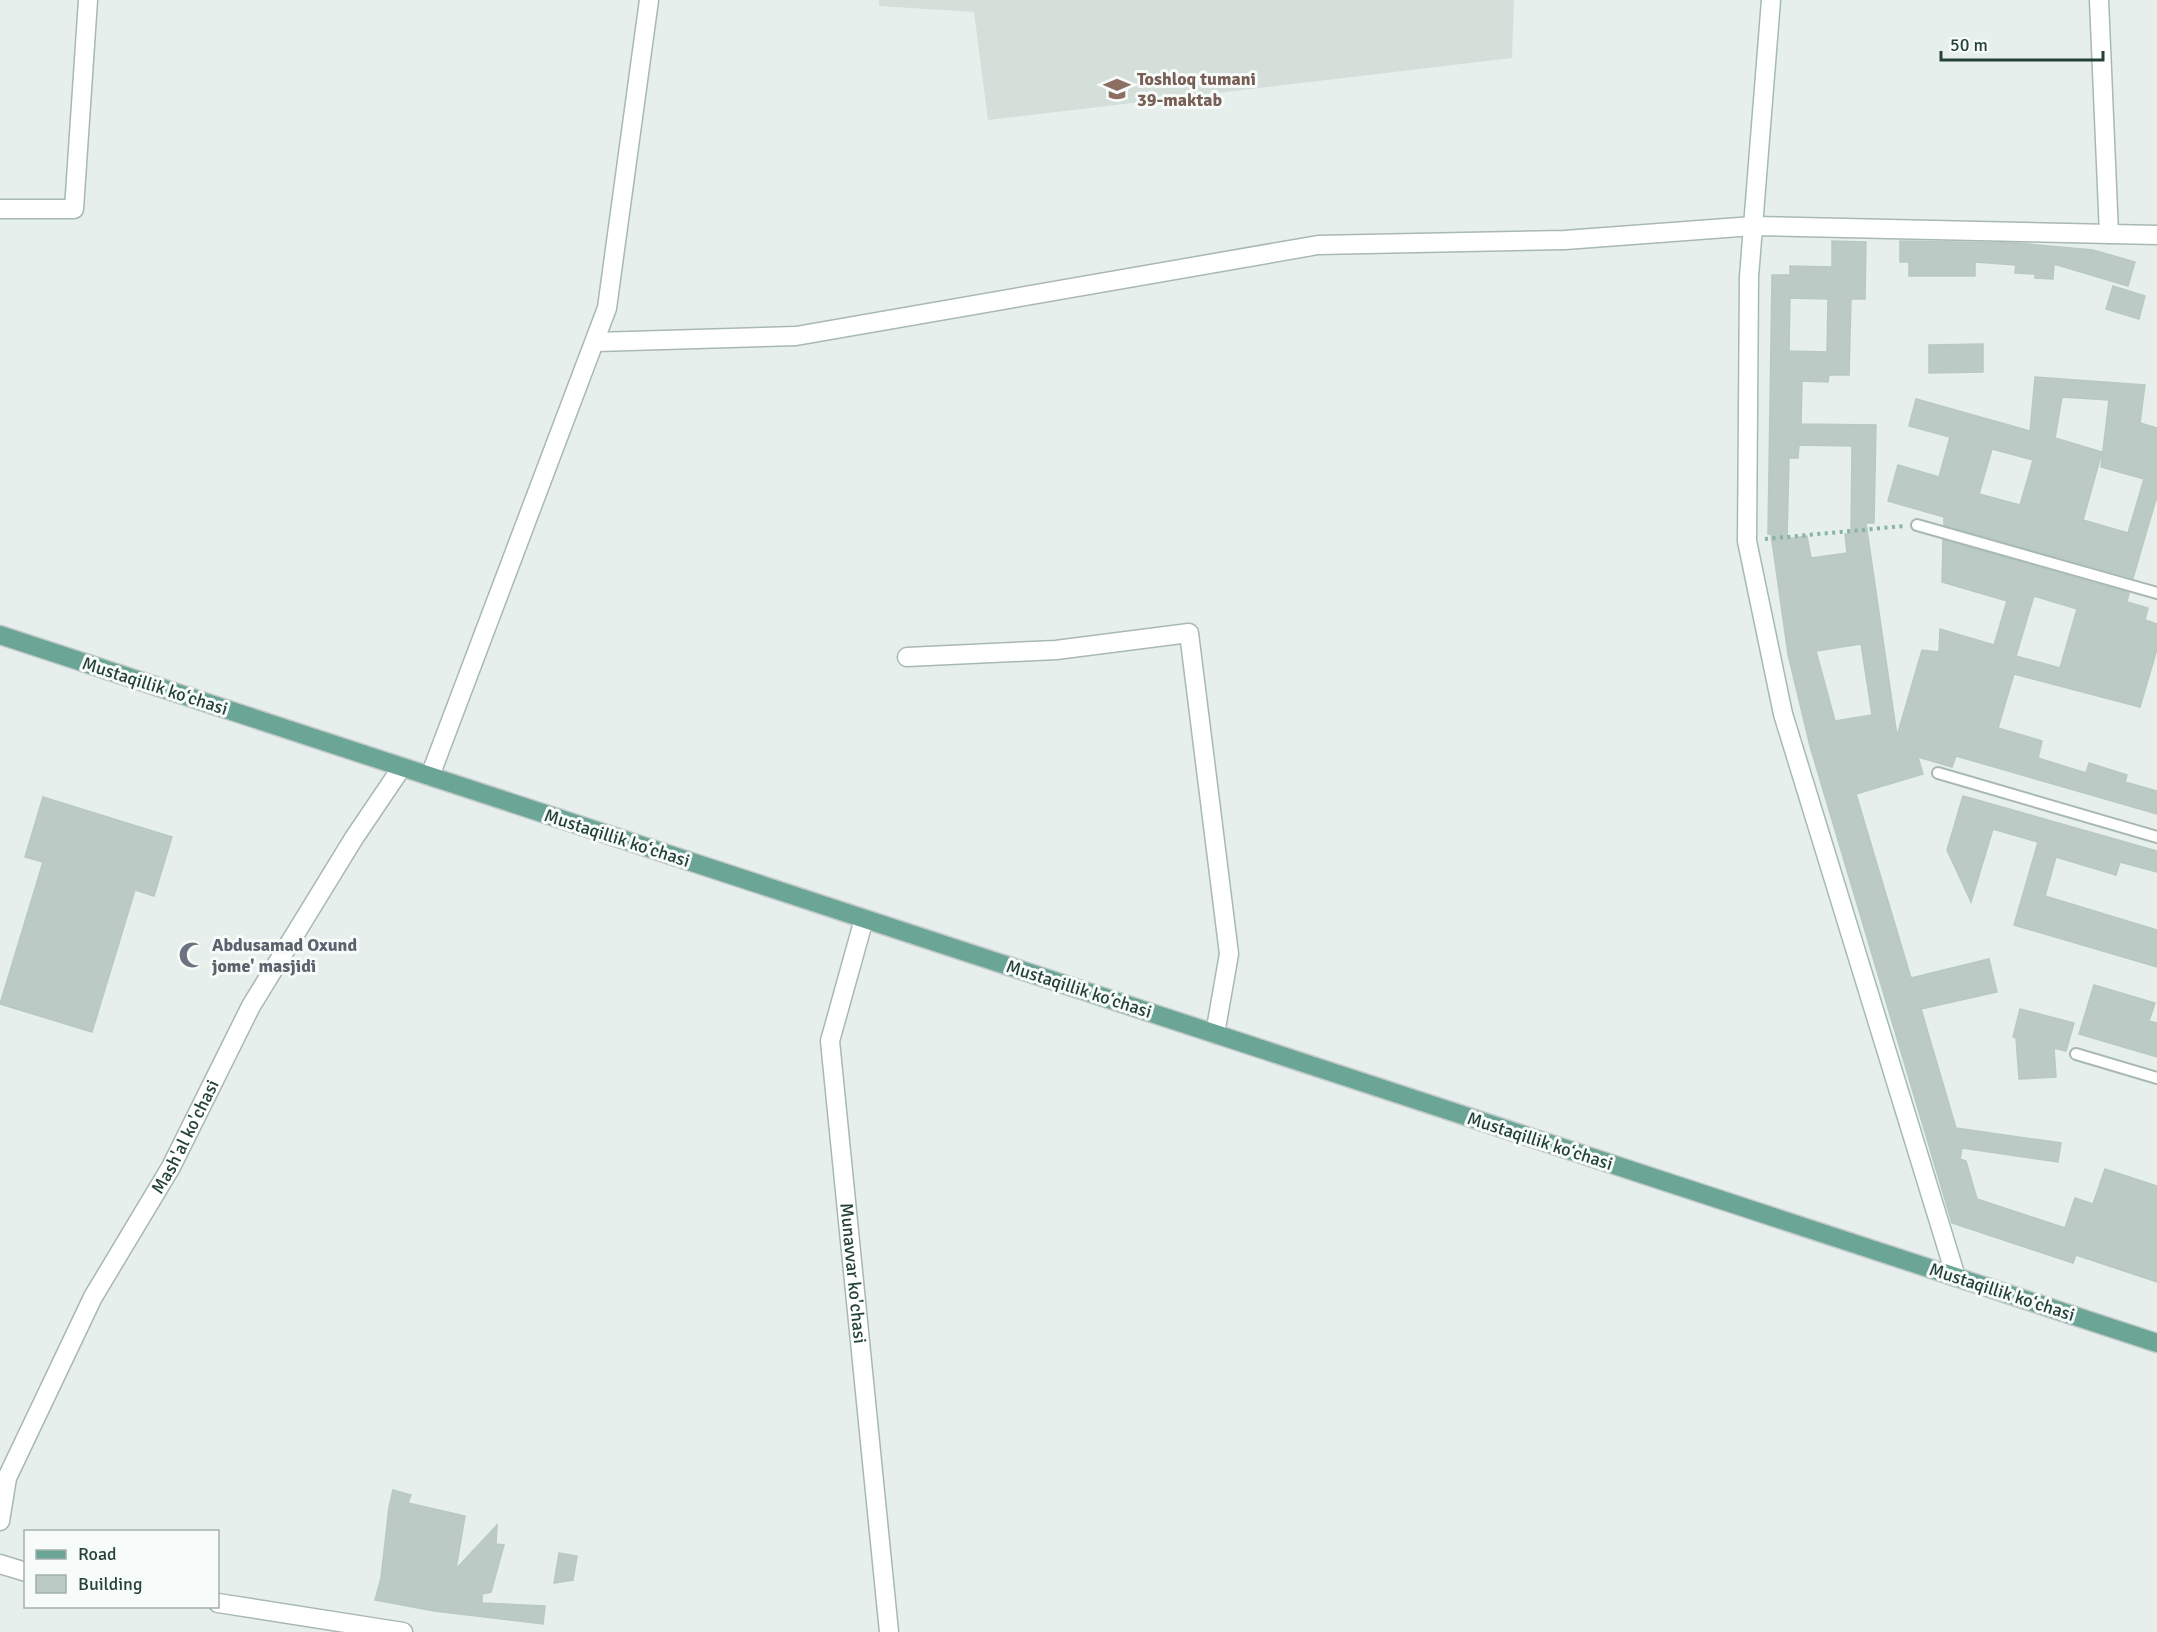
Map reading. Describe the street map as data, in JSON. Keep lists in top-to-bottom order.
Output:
{
  "streets": {
    "main road": ["Mustaqillik koʻchasi"],
    "street": ["Mash'al ko'chasi", "Munavvar ko'chasi"]
  },
  "crossings": [
    ["Mustaqillik koʻchasi", "Mash'al ko'chasi"],
    ["Mustaqillik koʻchasi", "Munavvar ko'chasi"]
  ],
  "places": {
    "school or university": ["Toshloq tumani 39-maktab"],
    "mosque": ["Abdusamad Oxund jome' masjidi"]
  },
  "legend": ["Road", "Building"],
  "scale_bar": "50 m"
}
